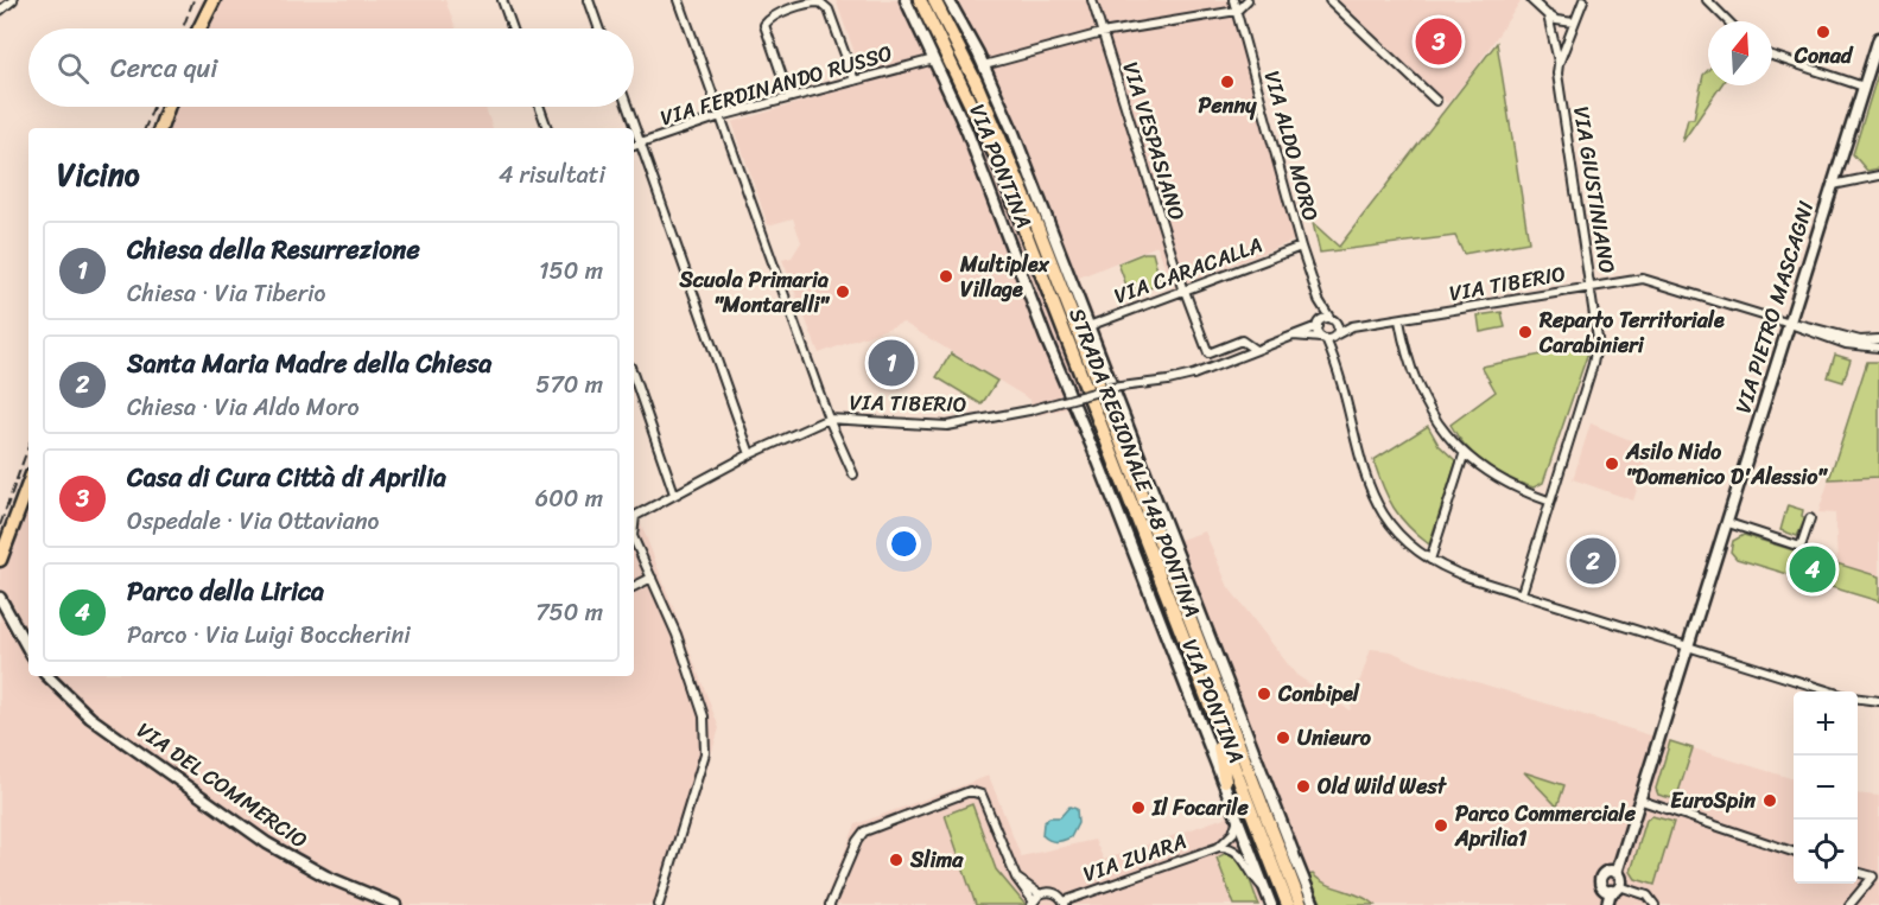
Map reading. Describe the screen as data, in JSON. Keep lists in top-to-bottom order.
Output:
{
  "streets": {
    "main road": ["STRADA REGIONALE 148 PONTINA"],
    "street": [
      "VIA FERDINANDO RUSSO",
      "VIA VESPASIANO",
      "VIA ALDO MORO",
      "VIA PONTINA",
      "VIA GIUSTINIANO",
      "VIA CARACALLA",
      "VIA TIBERIO",
      "VIA PIETRO MASCAGNI",
      "VIA DEL COMMERCIO",
      "VIA ZUARA"
    ]
  },
  "crossings": [
    ["VIA FERDINANDO RUSSO", "VIA PONTINA"],
    ["VIA VESPASIANO", "VIA CARACALLA"],
    ["VIA VESPASIANO", "VIA TIBERIO"],
    ["VIA ALDO MORO", "VIA GIUSTINIANO"],
    ["VIA ALDO MORO", "VIA CARACALLA"],
    ["VIA ALDO MORO", "VIA TIBERIO"],
    ["VIA ALDO MORO", "VIA PIETRO MASCAGNI"],
    ["VIA PONTINA", "VIA CARACALLA"],
    ["VIA PONTINA", "VIA ZUARA"],
    ["VIA GIUSTINIANO", "VIA TIBERIO"],
    ["VIA TIBERIO", "VIA PIETRO MASCAGNI"]
  ],
  "places": [
    "Conad",
    "Penny",
    "Multiplex Village",
    "Scuola Primaria \"Montarelli\"",
    "Reparto Territoriale Carabinieri",
    "Asilo Nido \"Domenico D'Alessio\"",
    "Conbipel",
    "Unieuro",
    "Old Wild West",
    "EuroSpin",
    "Il Focarile",
    "Parco Commerciale Aprilia1",
    "Slima"
  ],
  "north": "top",
  "page": {
    "pins": [
      "3",
      "1",
      "2",
      "4"
    ],
    "search": "Cerca qui",
    "heading": ["Vicino", "4 risultati"],
    "list": [
      {
        "mark": "1",
        "name": "Chiesa della Resurrezione",
        "note": "Chiesa · Via Tiberio",
        "value": "150 m"
      },
      {
        "mark": "2",
        "name": "Santa Maria Madre della Chiesa",
        "note": "Chiesa · Via Aldo Moro",
        "value": "570 m"
      },
      {
        "mark": "3",
        "name": "Casa di Cura Città di Aprilia",
        "note": "Ospedale · Via Ottaviano",
        "value": "600 m"
      },
      {
        "mark": "4",
        "name": "Parco della Lirica",
        "note": "Parco · Via Luigi Boccherini",
        "value": "750 m"
      }
    ],
    "map_buttons": ["+", "−"]
  }
}
